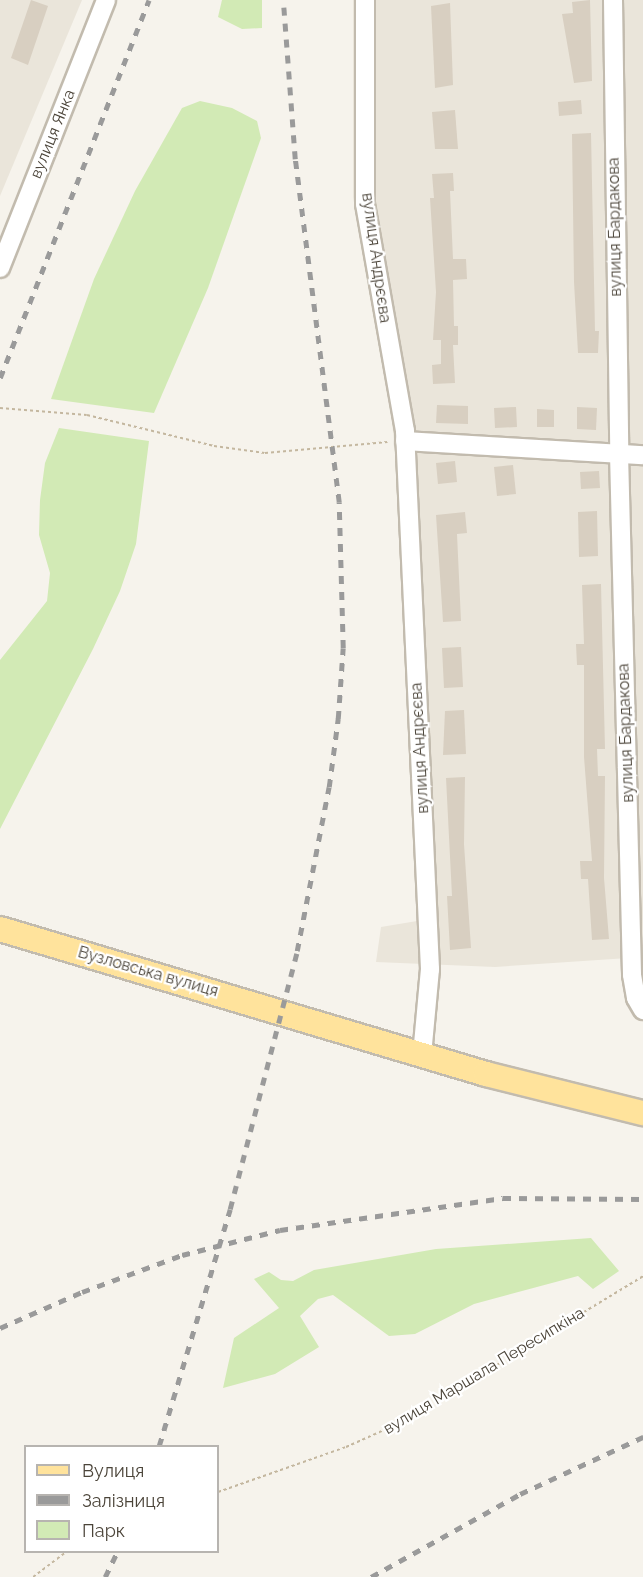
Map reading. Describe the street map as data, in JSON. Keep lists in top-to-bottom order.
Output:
{
  "streets": {
    "main road": ["Вузловська вулиця"],
    "street": ["вулиця Янка", "вулиця Бардакова", "вулиця Андрєєва"],
    "path": ["вулиця Маршала Пересипкіна"]
  },
  "crossings": [
    ["вулиця Андрєєва", "Вузловська вулиця"]
  ],
  "legend": ["Вулиця", "Залізниця", "Парк"]
}
